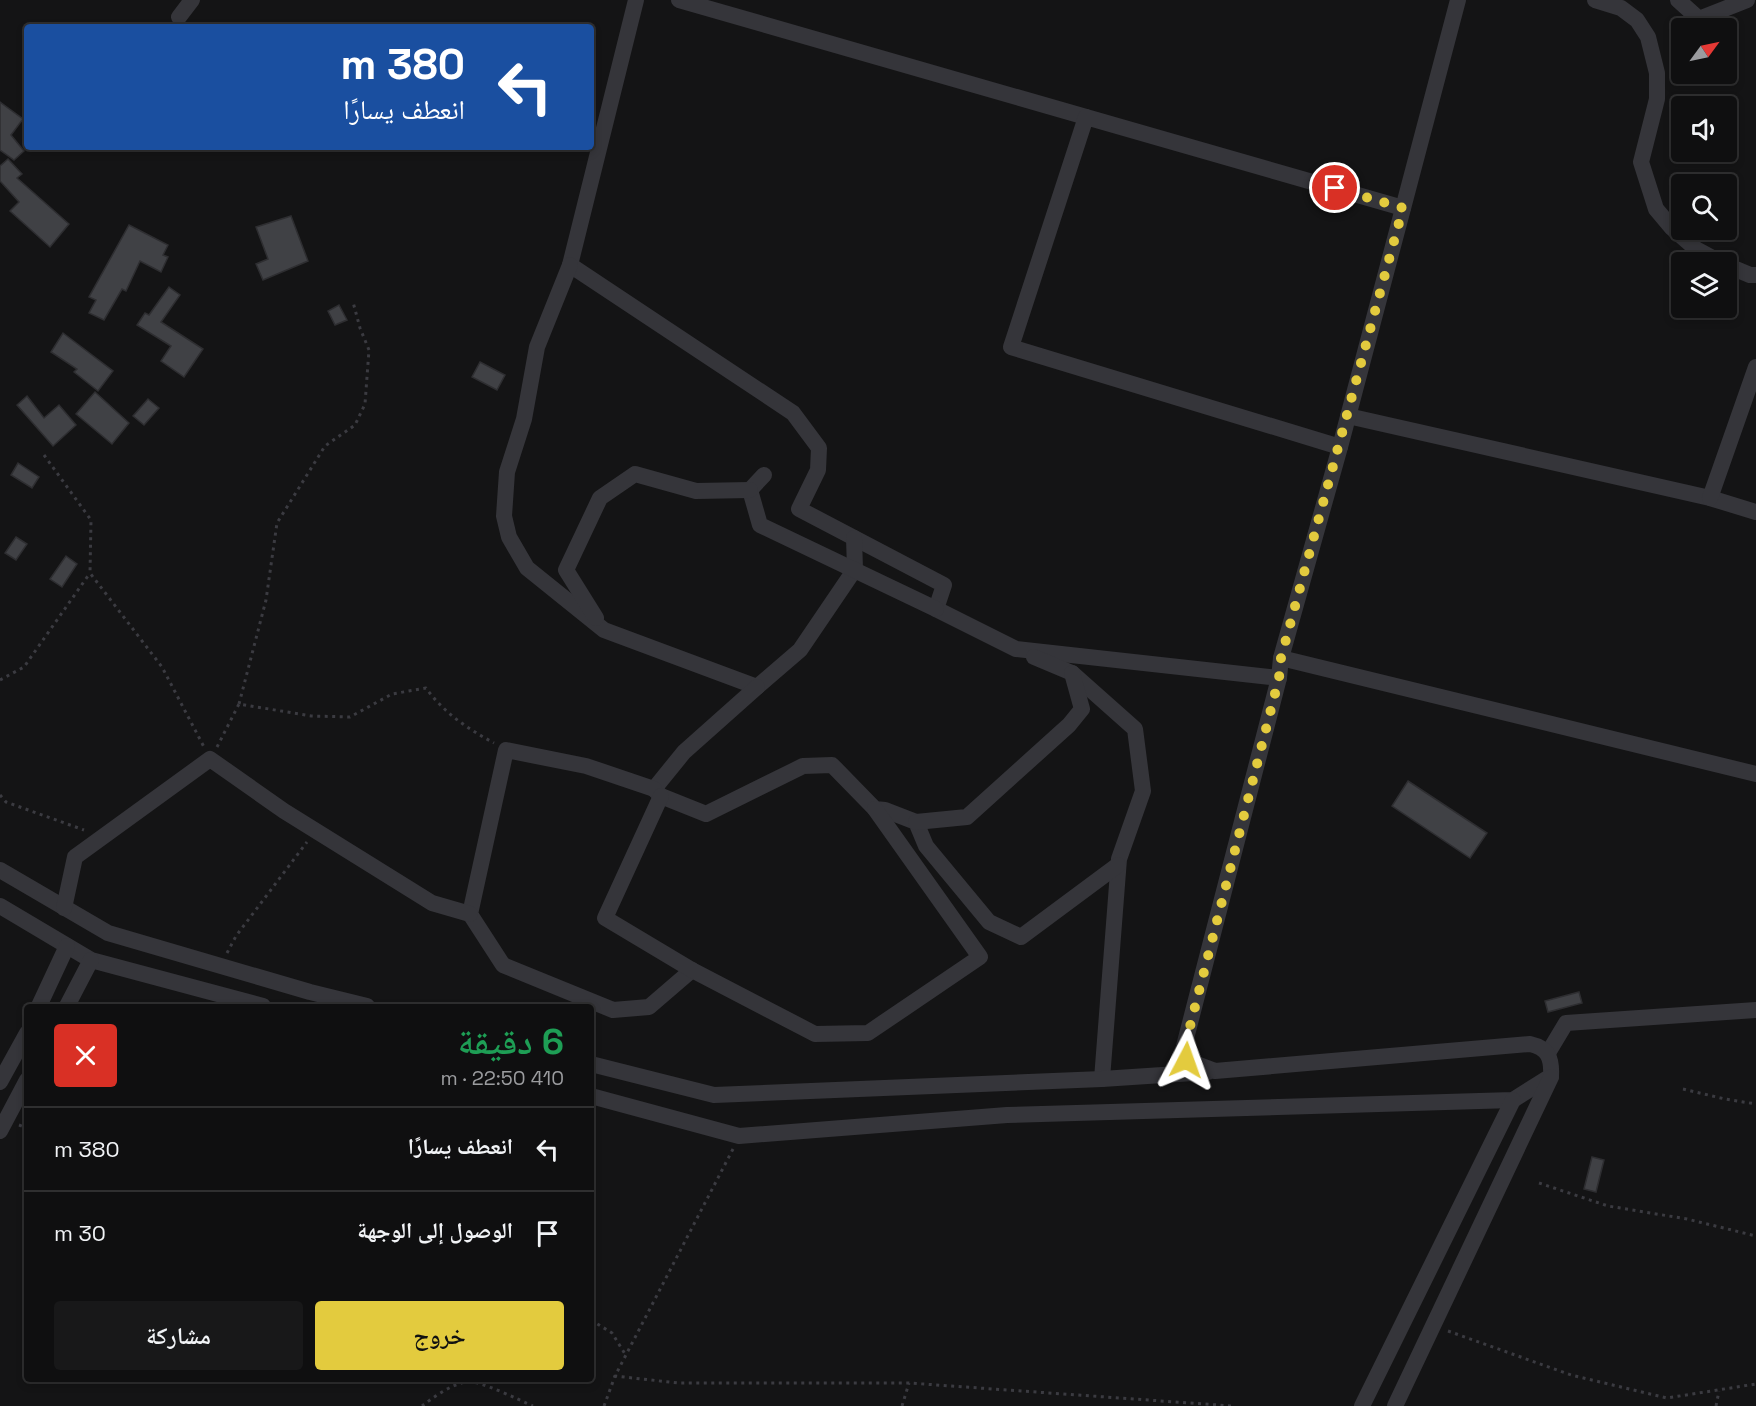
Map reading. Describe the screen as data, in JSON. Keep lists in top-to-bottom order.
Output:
{
  "north": "top right",
  "page": {
    "turn": ["380 m", "انعطف يسارًا"],
    "heading": ["6 دقيقة", "410 m · 22:50"],
    "list": [
      {
        "name": "انعطف يسارًا",
        "value": "380 m"
      },
      {
        "name": "الوصول إلى الوجهة",
        "value": "30 m"
      }
    ],
    "buttons": ["خروج", "مشاركة"]
  }
}
